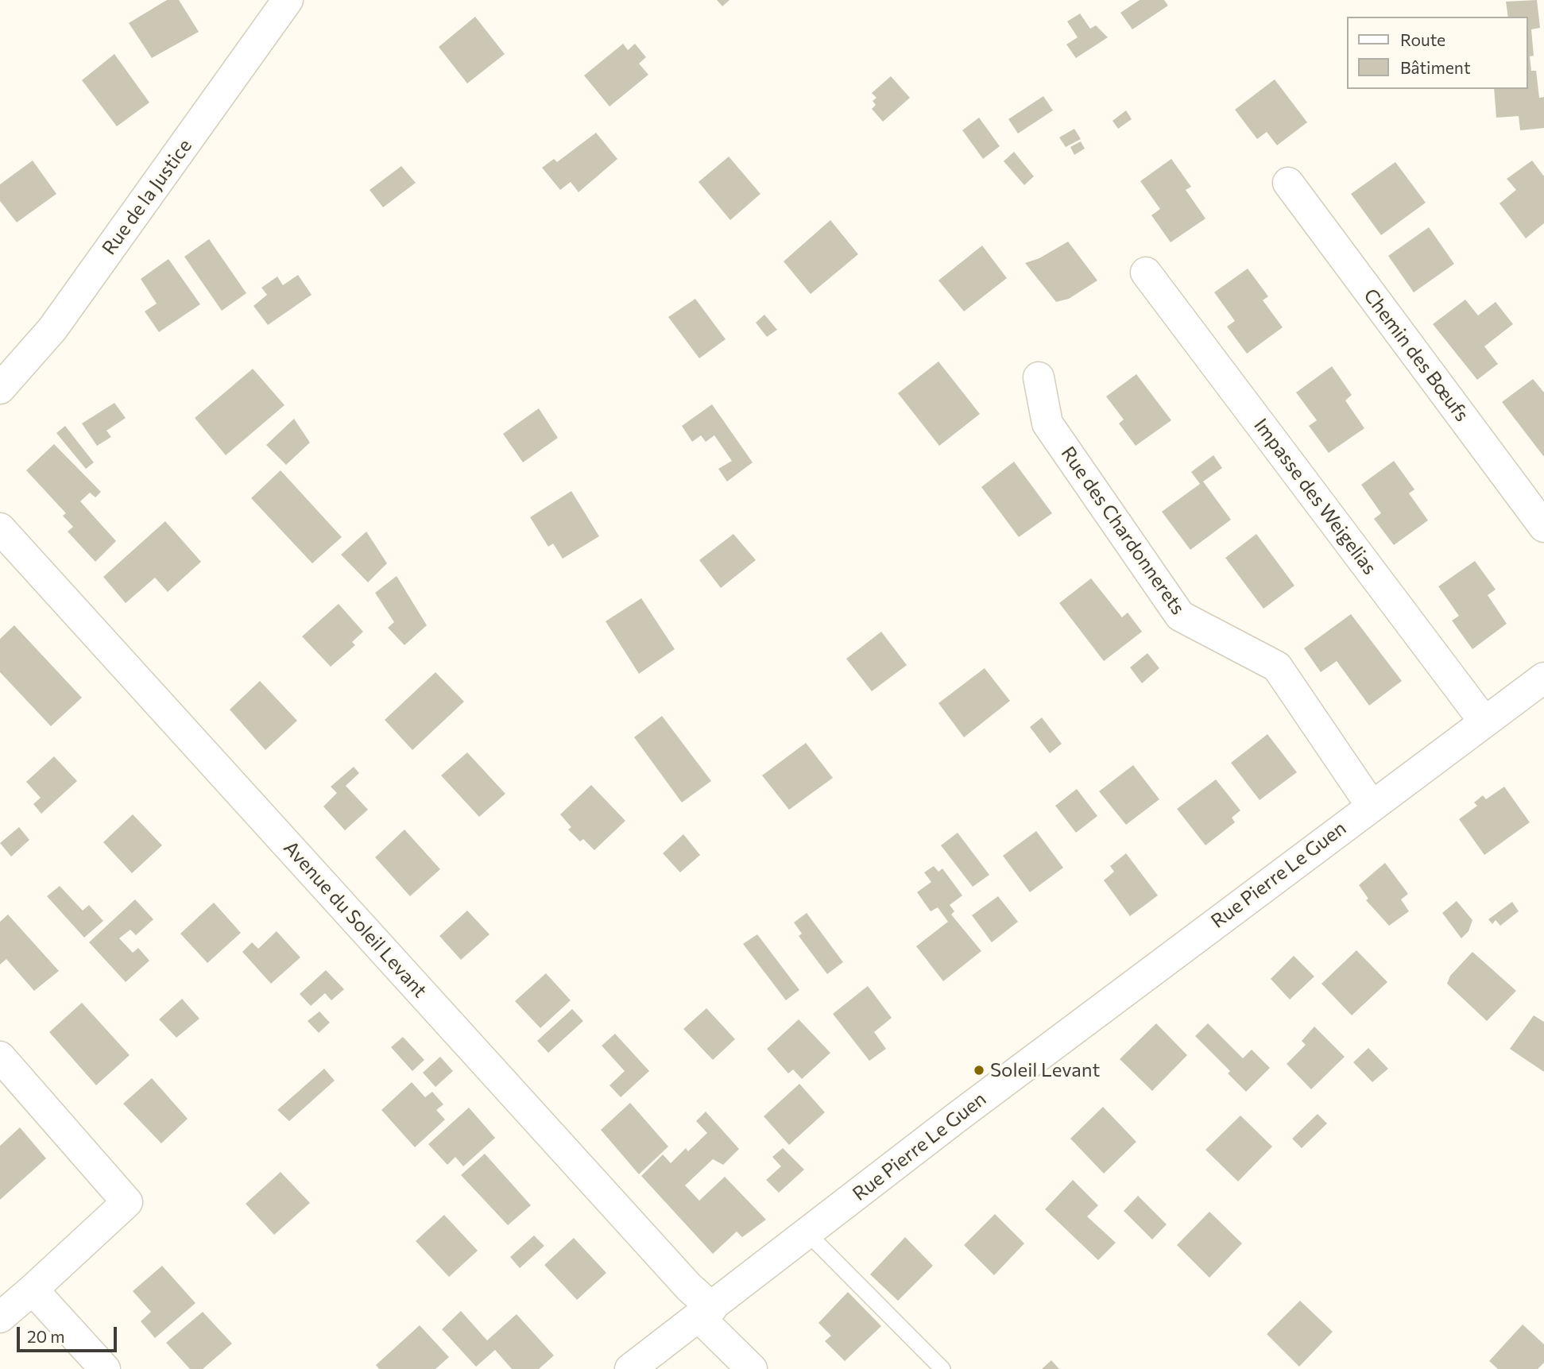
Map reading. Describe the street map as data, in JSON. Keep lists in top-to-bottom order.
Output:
{
  "streets": {
    "street": [
      "Rue de la Justice",
      "Chemin des Bœufs",
      "Impasse des Weigelias",
      "Rue des Chardonnerets",
      "Rue Pierre Le Guen",
      "Avenue du Soleil Levant"
    ]
  },
  "crossings": [
    ["Rue des Chardonnerets", "Rue Pierre Le Guen"],
    ["Rue Pierre Le Guen", "Avenue du Soleil Levant"]
  ],
  "places": ["Soleil Levant"],
  "legend": ["Route", "Bâtiment"],
  "scale_bar": "20 m"
}
